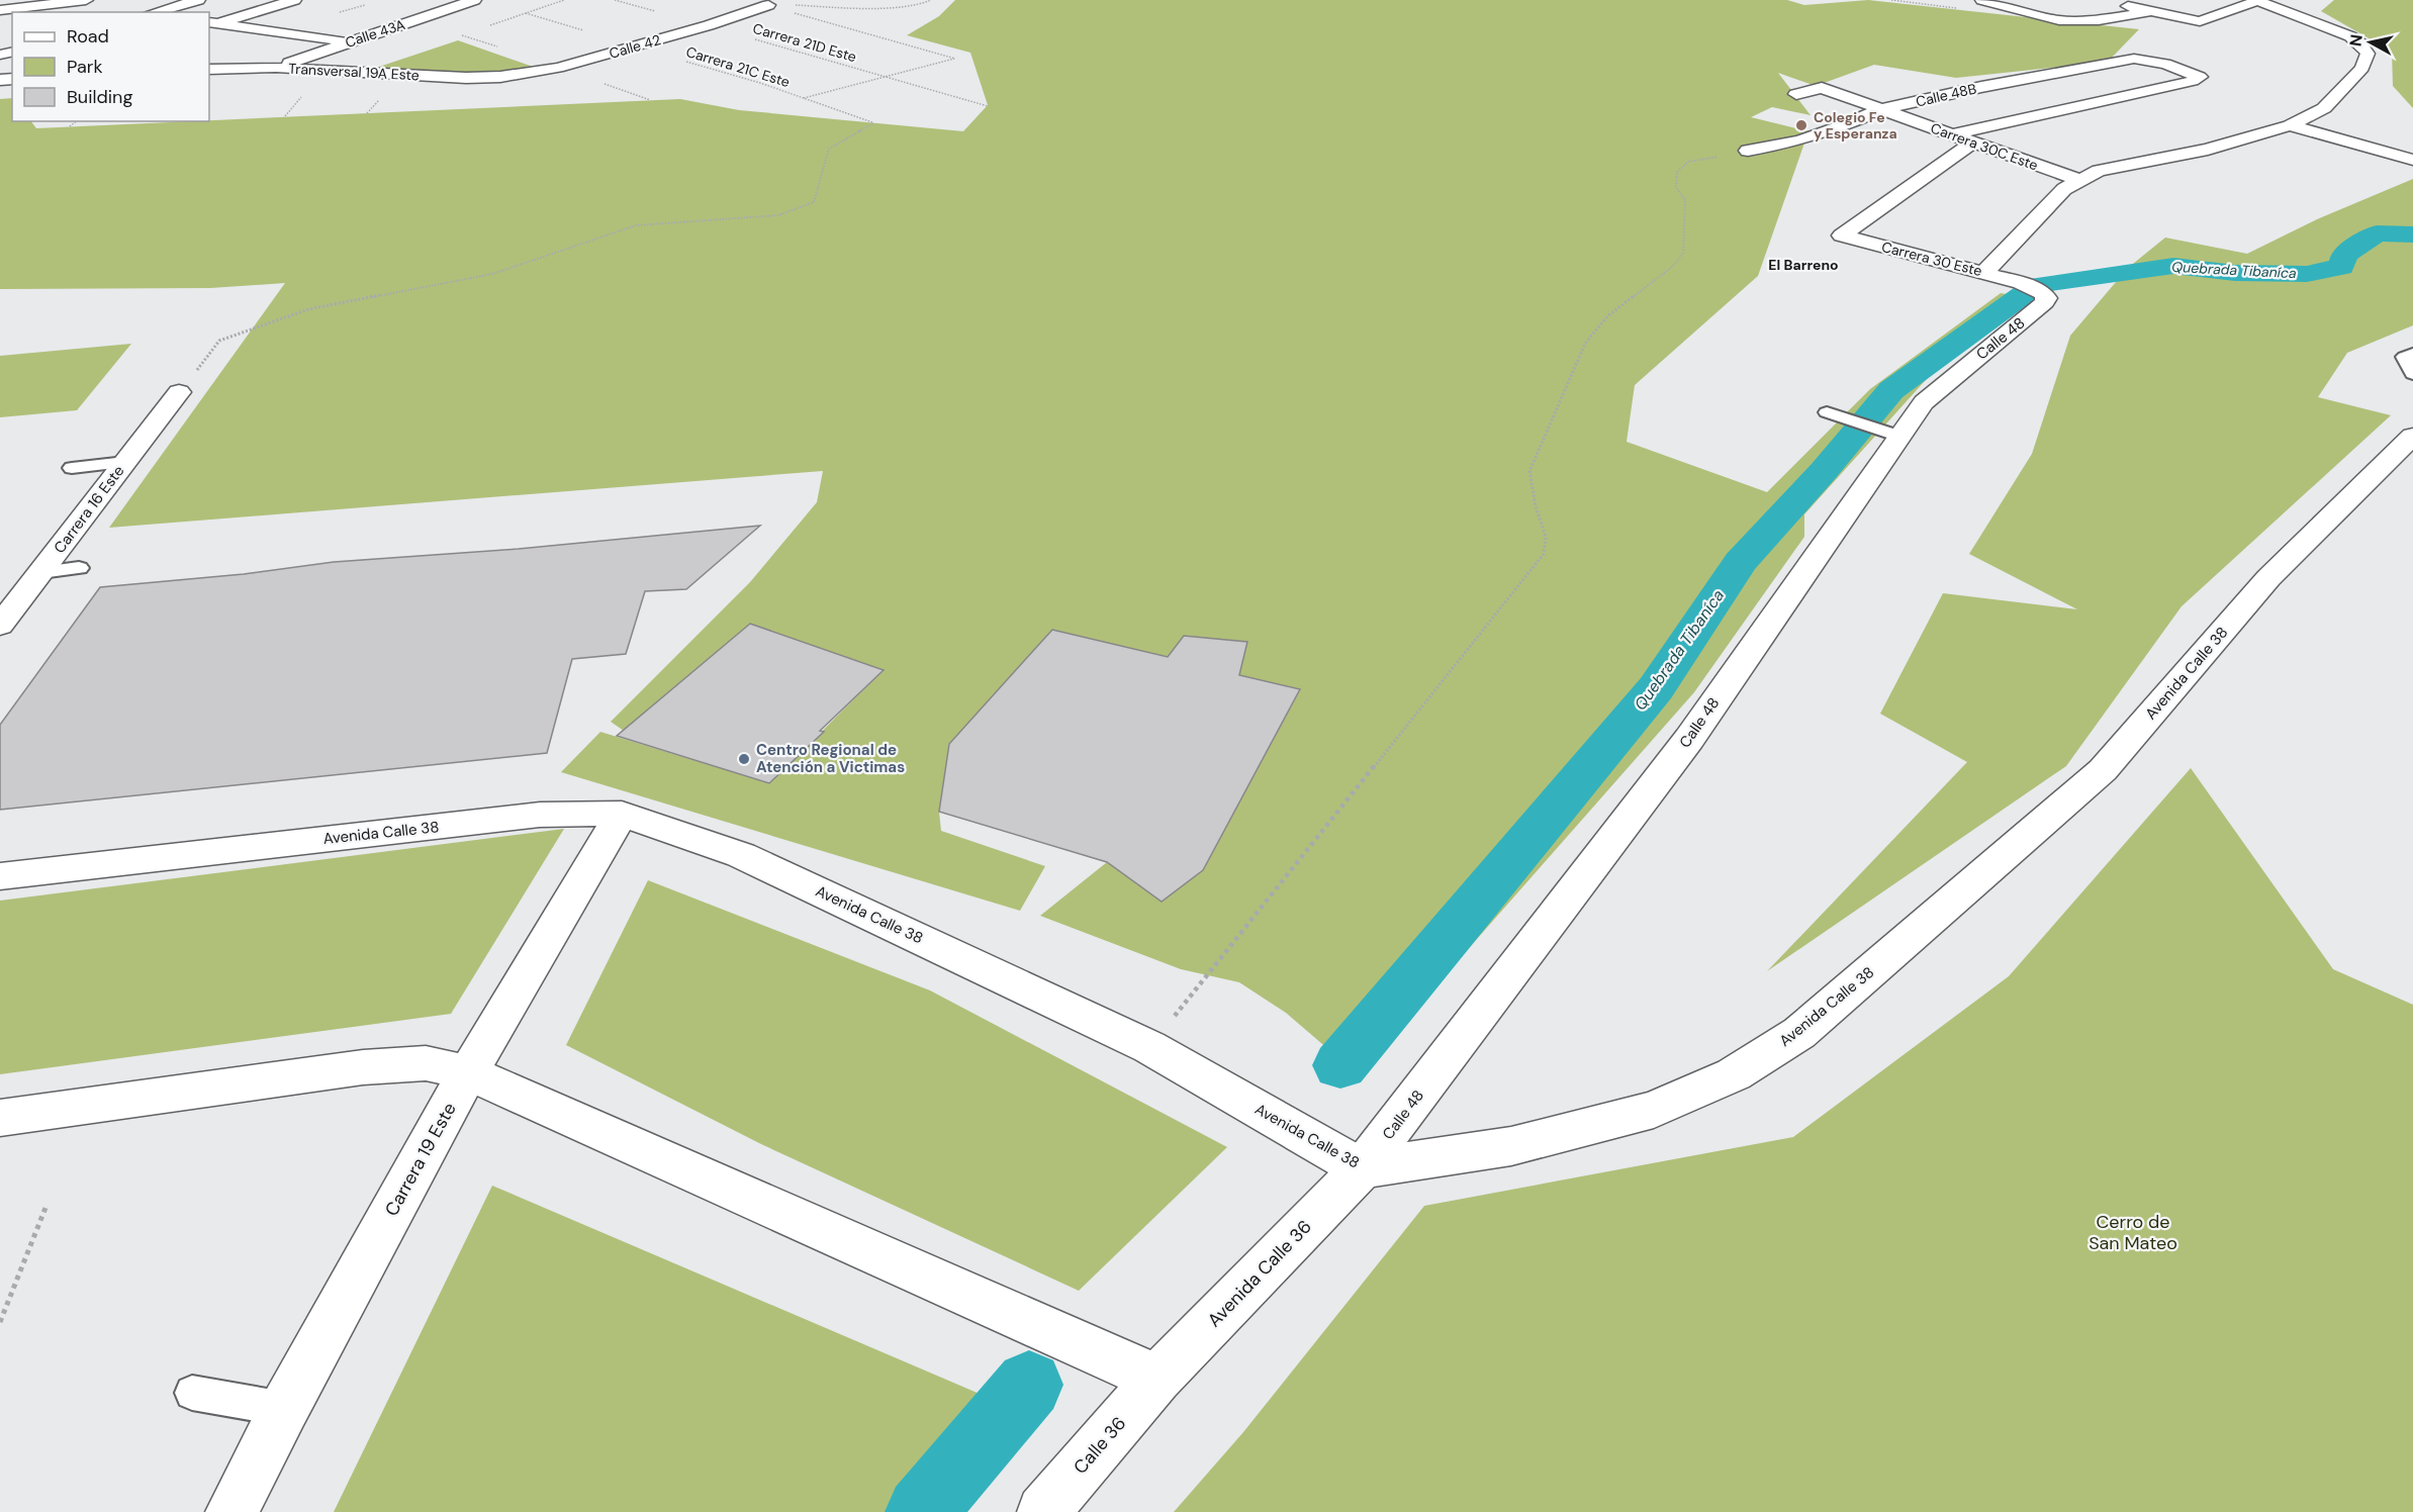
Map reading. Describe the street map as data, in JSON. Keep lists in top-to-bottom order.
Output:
{
  "streets": {
    "street": [
      "Calle 43A",
      "Calle 42",
      "Transversal 19A Este",
      "Calle 48B",
      "Carrera 30C Este",
      "Carrera 30 Este",
      "Calle 48",
      "Carrera 16 Este",
      "Avenida Calle 38",
      "Carrera 19 Este",
      "Avenida Calle 36",
      "Calle 36"
    ],
    "path": ["Carrera 21D Este", "Carrera 21C Este"]
  },
  "crossings": [
    ["Calle 43A", "Transversal 19A Este"],
    ["Carrera 21D Este", "Calle 42"],
    ["Calle 42", "Carrera 21C Este"],
    ["Calle 42", "Transversal 19A Este"],
    ["Carrera 21C Este", "Carrera 16 Este"],
    ["Calle 48B", "Carrera 30C Este"],
    ["Carrera 30C Este", "Carrera 30 Este"],
    ["Carrera 30 Este", "Calle 48"],
    ["Calle 48", "Avenida Calle 38"],
    ["Calle 48", "Avenida Calle 36"],
    ["Avenida Calle 38", "Carrera 19 Este"],
    ["Avenida Calle 38", "Avenida Calle 36"],
    ["Avenida Calle 36", "Calle 36"]
  ],
  "districts": ["El Barreno"],
  "water": ["Quebrada Tibaníca"],
  "parks": ["Cerro de San Mateo"],
  "places": ["Colegio Fe y Esperanza", "Centro Regional de Atención a Victimas"],
  "legend": ["Road", "Park", "Building"],
  "north": "left"
}
